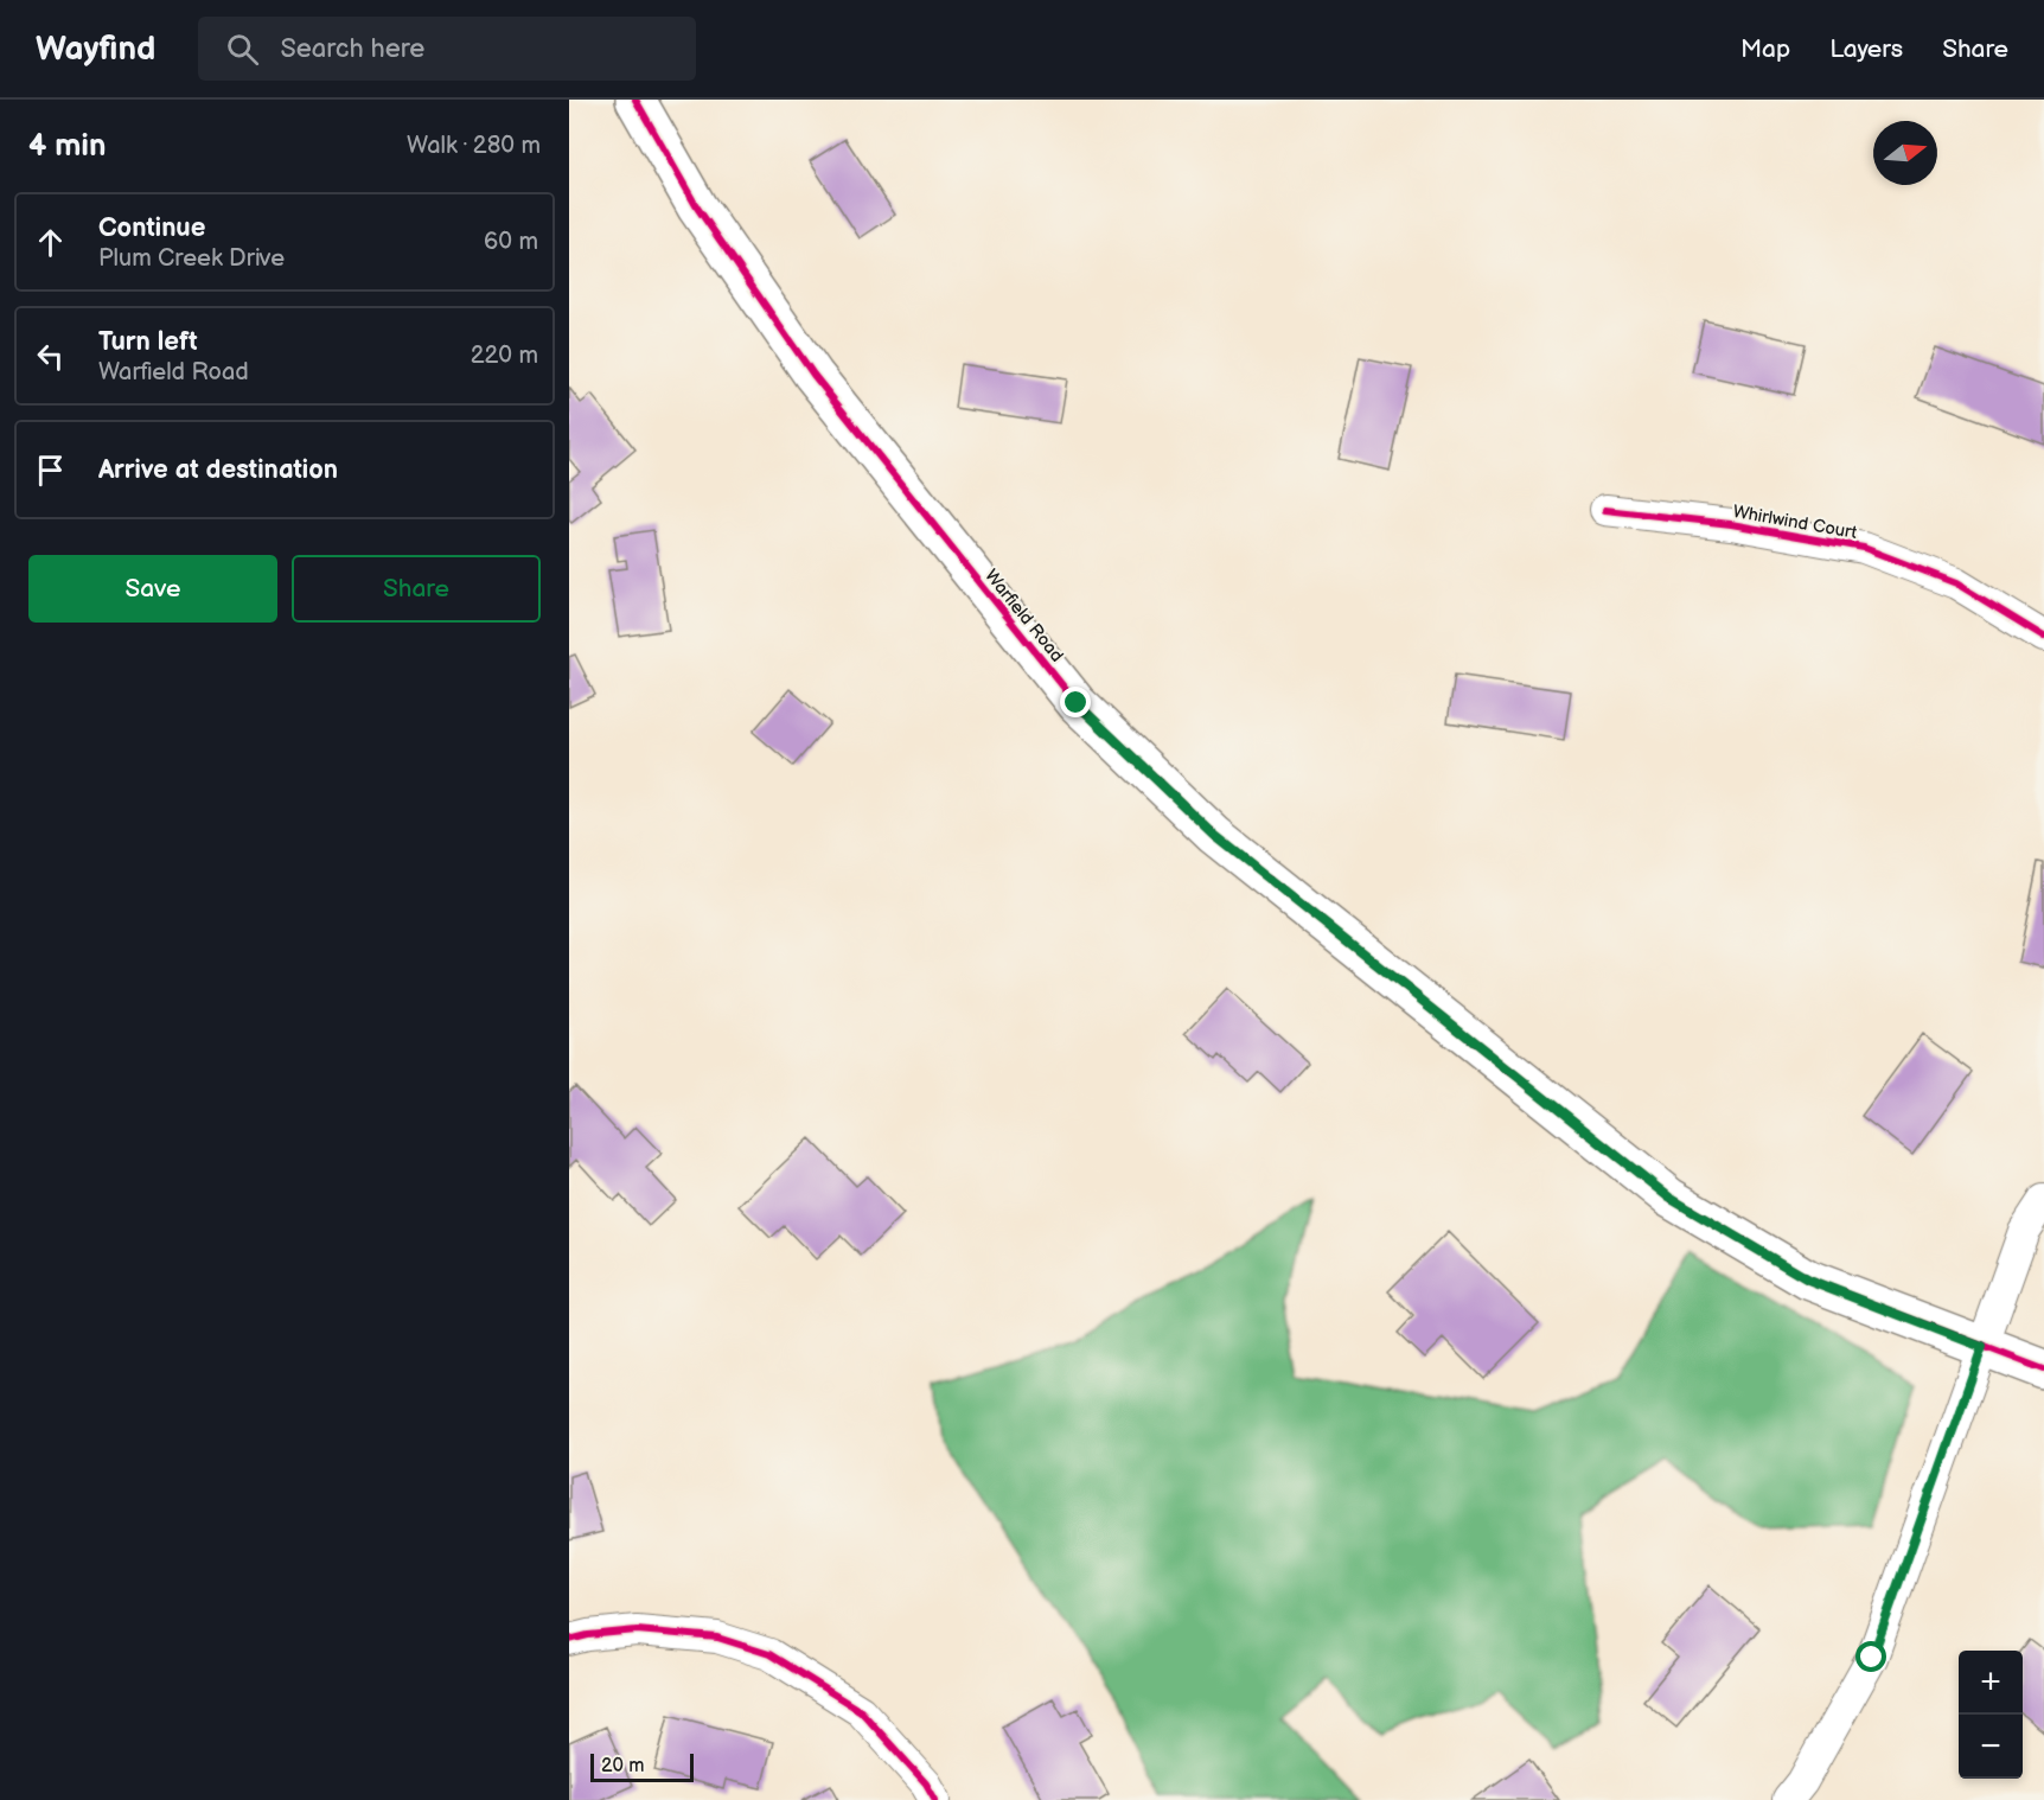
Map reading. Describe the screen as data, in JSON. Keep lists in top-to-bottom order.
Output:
{
  "streets": {
    "street": ["Whirlwind Court", "Warfield Road"]
  },
  "scale_bar": "20 m",
  "north": "right",
  "page": {
    "header": "Wayfind",
    "search": "Search here",
    "nav": ["Map", "Layers", "Share"],
    "heading": ["4 min", "Walk · 280 m"],
    "list": [
      ["Continue", "Plum Creek Drive", "60 m"],
      ["Turn left", "Warfield Road", "220 m"],
      "Arrive at destination"
    ],
    "buttons": ["Save", "Share"],
    "map_buttons": ["+", "−"],
    "scale": "20 m"
  }
}
